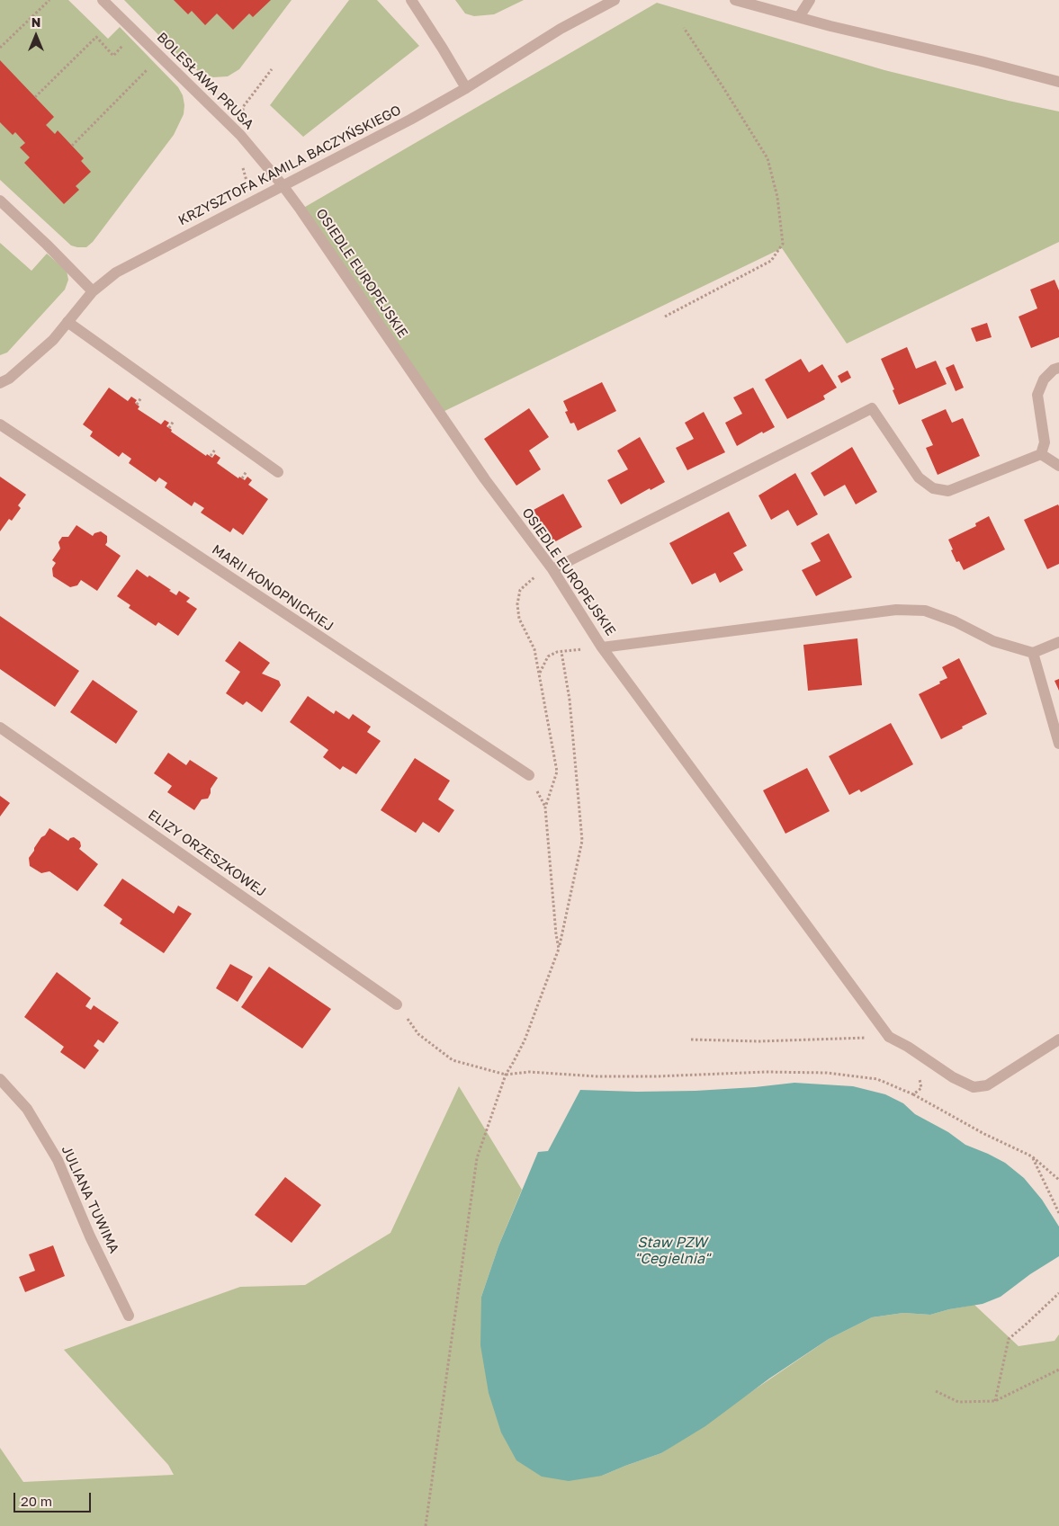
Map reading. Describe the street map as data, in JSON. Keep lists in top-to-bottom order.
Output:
{
  "streets": {
    "street": [
      "BOLESŁAWA PRUSA",
      "KRZYSZTOFA KAMILA BACZYŃSKIEGO",
      "OSIEDLE EUROPEJSKIE",
      "MARII KONOPNICKIEJ",
      "ELIZY ORZESZKOWEJ",
      "JULIANA TUWIMA"
    ]
  },
  "crossings": [
    ["BOLESŁAWA PRUSA", "KRZYSZTOFA KAMILA BACZYŃSKIEGO"],
    ["BOLESŁAWA PRUSA", "OSIEDLE EUROPEJSKIE"],
    ["KRZYSZTOFA KAMILA BACZYŃSKIEGO", "OSIEDLE EUROPEJSKIE"]
  ],
  "water": ["Staw PZW \"Cegielnia\""],
  "scale_bar": "20 m",
  "north": "top"
}
